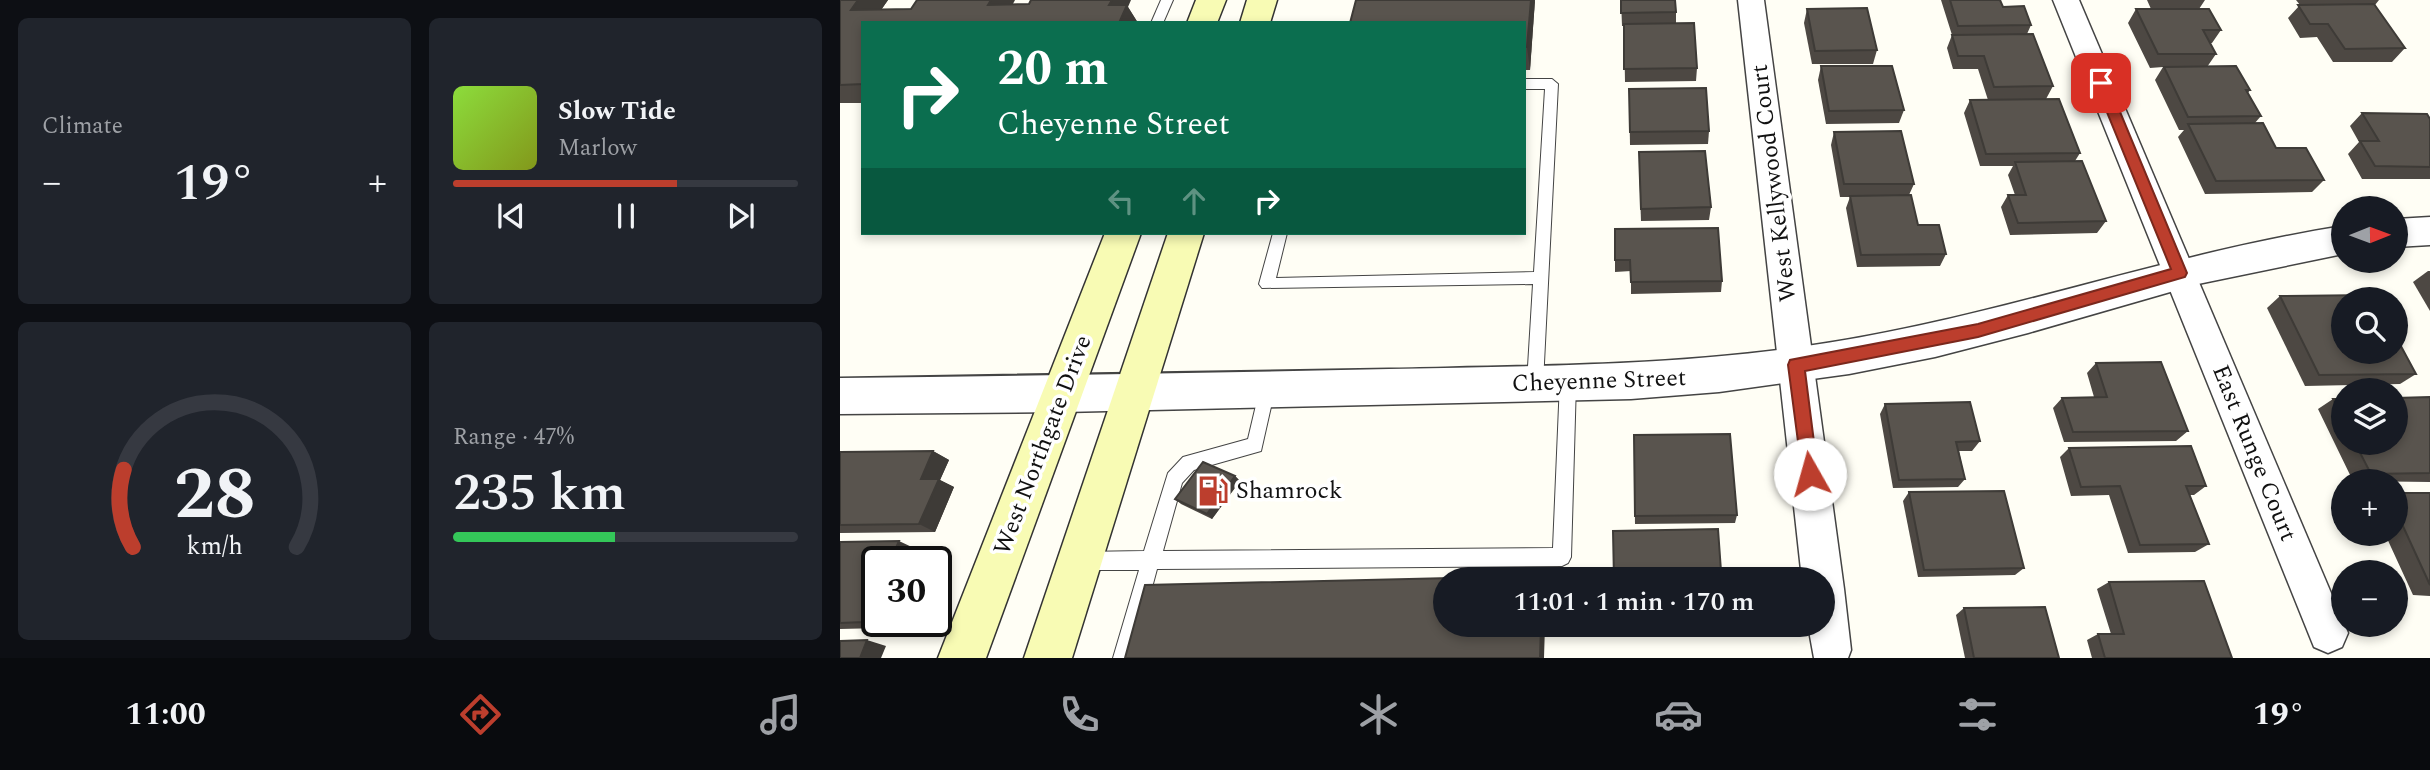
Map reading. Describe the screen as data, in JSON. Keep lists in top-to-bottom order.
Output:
{
  "streets": {
    "main road": ["West Northgate Drive"],
    "street": ["West Kellywood Court", "Cheyenne Street", "East Runge Court"]
  },
  "crossings": [
    ["West Kellywood Court", "Cheyenne Street"],
    ["Cheyenne Street", "West Northgate Drive"],
    ["Cheyenne Street", "East Runge Court"]
  ],
  "places": {
    "fuel station": ["Shamrock"]
  },
  "north": "right",
  "page": {
    "tile": [
      "Climate",
      ["Range · 47%", "235 km"]
    ],
    "turn": ["20 m", "Cheyenne Street"],
    "song": ["Slow Tide", "Marlow"],
    "heat": ["−", "19°", "+"],
    "map_buttons": ["+", "−"],
    "limit": "30",
    "trip": "11:01 · 1 min · 170 m",
    "tabs": ["11:00", "19°"],
    "gauge": ["28", "km/h"]
  }
}
